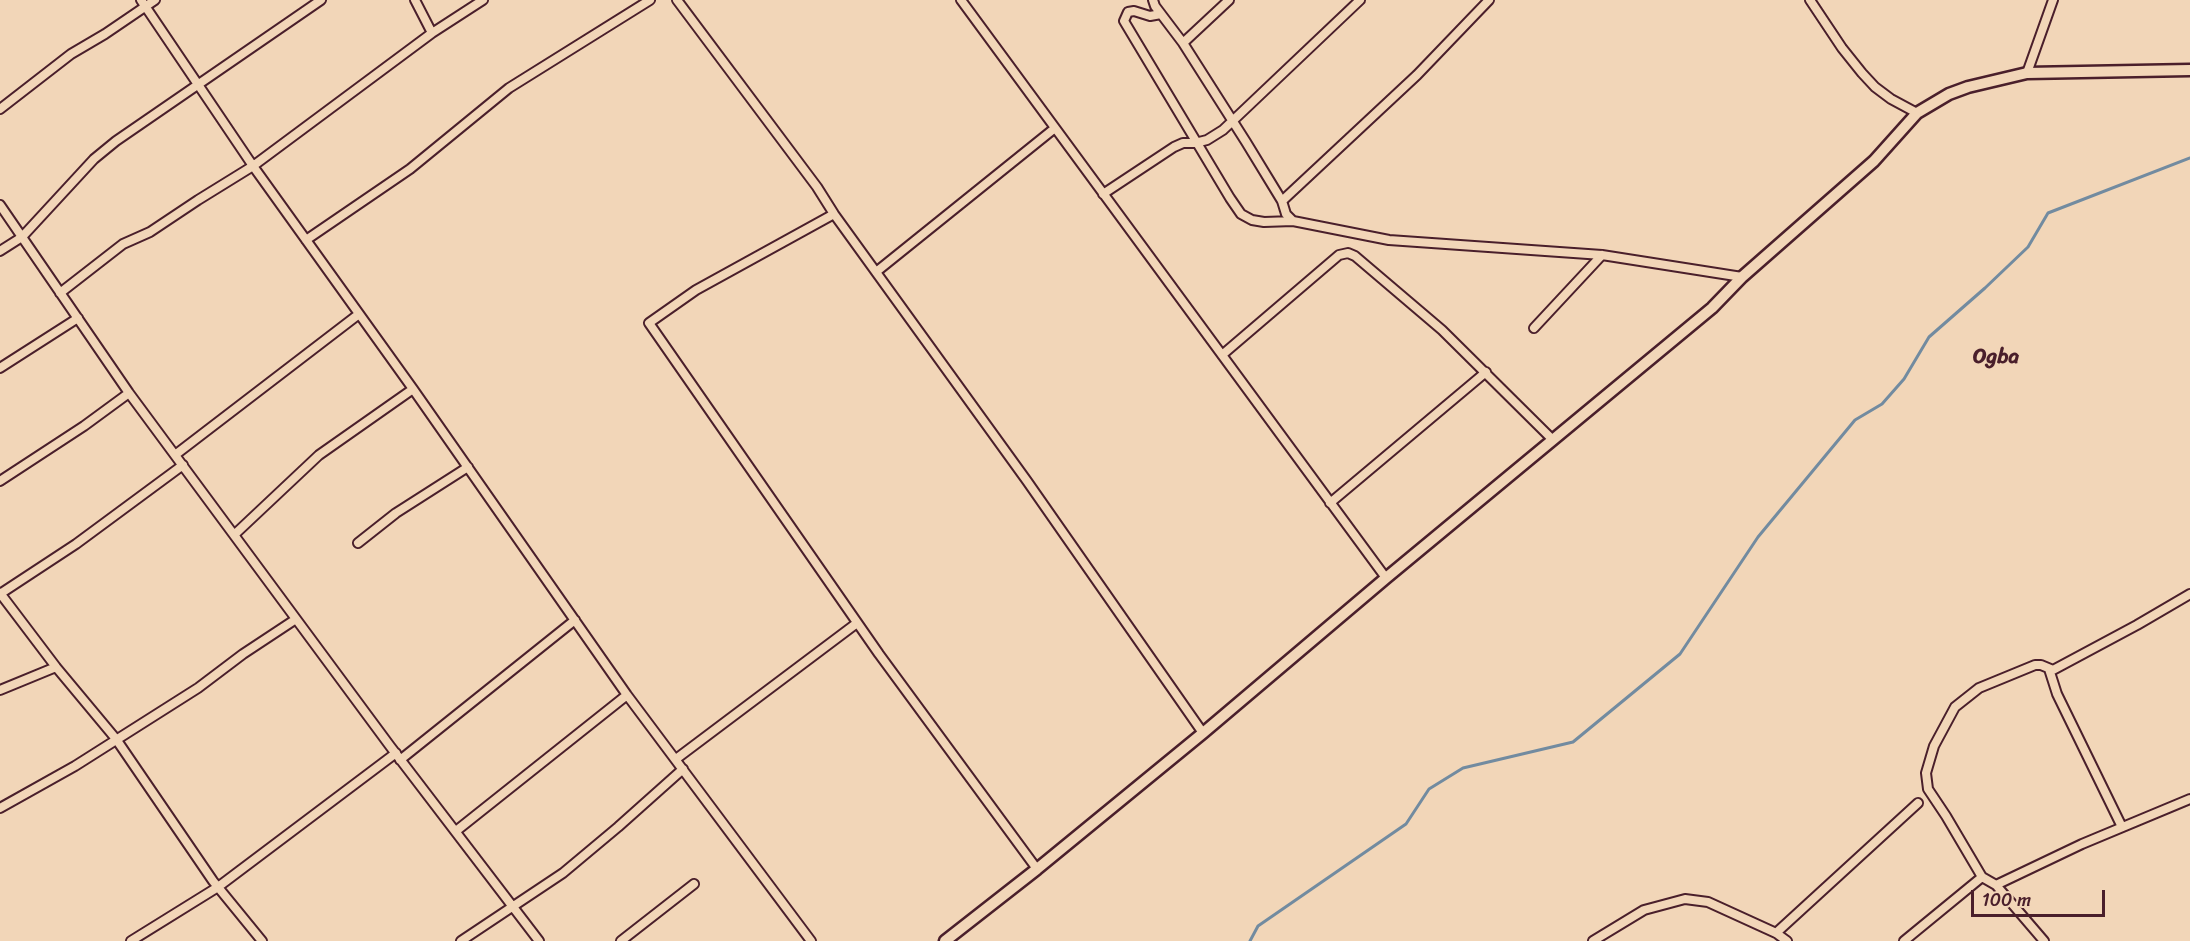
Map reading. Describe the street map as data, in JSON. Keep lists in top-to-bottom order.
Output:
{
  "districts": ["Ogba"],
  "scale_bar": "100 m"
}
